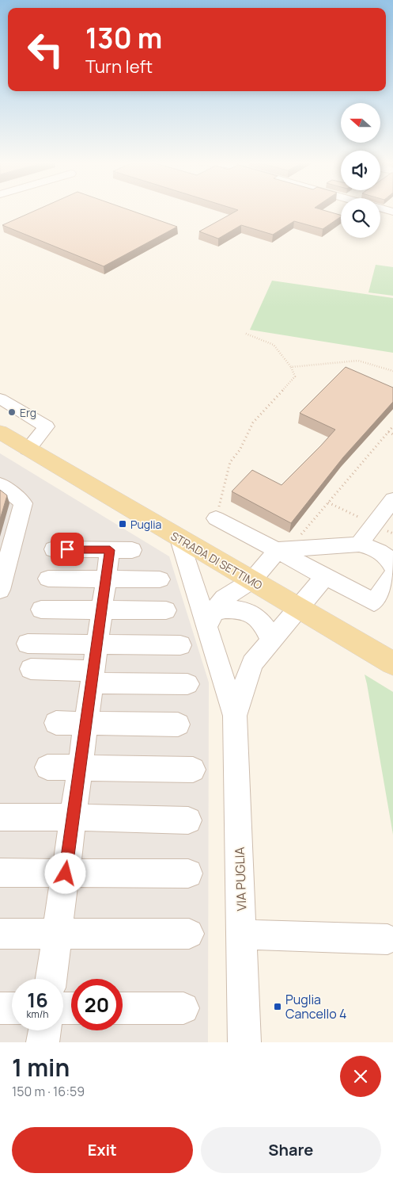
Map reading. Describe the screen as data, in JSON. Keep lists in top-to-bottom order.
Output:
{
  "streets": {
    "main road": ["STRADA DI SETTIMO"],
    "street": ["VIA PUGLIA"]
  },
  "crossings": [
    ["STRADA DI SETTIMO", "VIA PUGLIA"]
  ],
  "places": {
    "other": ["Erg"],
    "transit": ["Puglia", "Puglia Cancello 4"]
  },
  "north": "left",
  "page": {
    "turn": ["130 m", "Turn left"],
    "speed": "16 km/h",
    "limit": "20",
    "heading": ["1 min", "150 m · 16:59"],
    "buttons": ["Exit", "Share"]
  }
}
